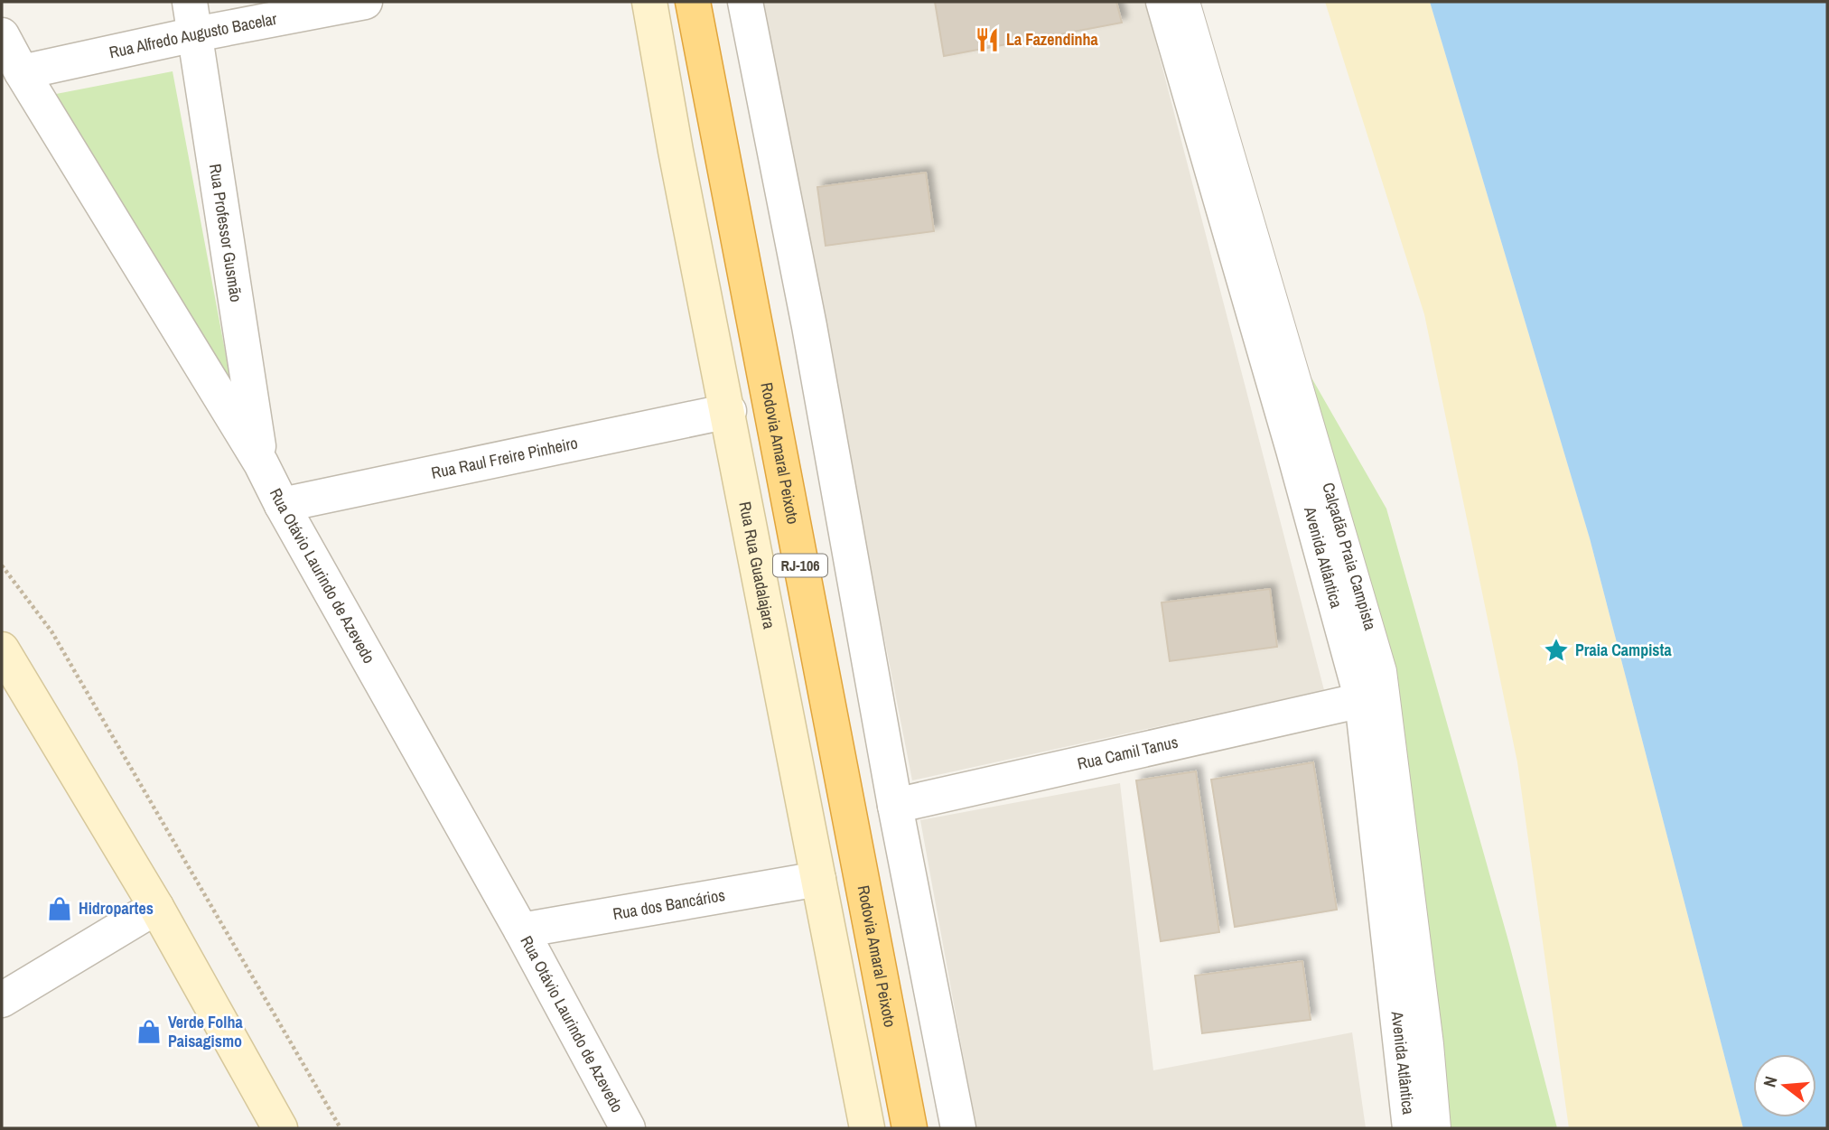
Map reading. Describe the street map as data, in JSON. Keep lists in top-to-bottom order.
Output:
{
  "streets": {
    "highway": ["Rodovia Amaral Peixoto", "RJ-106"],
    "main road": ["Rua Rua Guadalajara"],
    "street": [
      "Rua Alfredo Augusto Bacelar",
      "Rua Professor Gusmão",
      "Rua Raul Freire Pinheiro",
      "Avenida Atlântica",
      "Calçadão Praia Campista",
      "Rua Otávio Laurindo de Azevedo",
      "Rua Camil Tanus",
      "Rua dos Bancários"
    ]
  },
  "crossings": [
    ["Rua Alfredo Augusto Bacelar", "Rua Professor Gusmão"],
    ["Rua Alfredo Augusto Bacelar", "Rua Otávio Laurindo de Azevedo"],
    ["Rua Professor Gusmão", "Rua Otávio Laurindo de Azevedo"],
    ["Rua Raul Freire Pinheiro", "Rua Rua Guadalajara"],
    ["Rua Raul Freire Pinheiro", "Rua Otávio Laurindo de Azevedo"],
    ["Avenida Atlântica", "Rua Camil Tanus"],
    ["Rua Rua Guadalajara", "Rua dos Bancários"],
    ["Rua Otávio Laurindo de Azevedo", "Rua dos Bancários"]
  ],
  "places": {
    "restaurant": ["La Fazendinha"],
    "place": ["Praia Campista"],
    "shop": ["Hidropartes", "Verde Folha Paisagismo"]
  },
  "north": "left"
}
